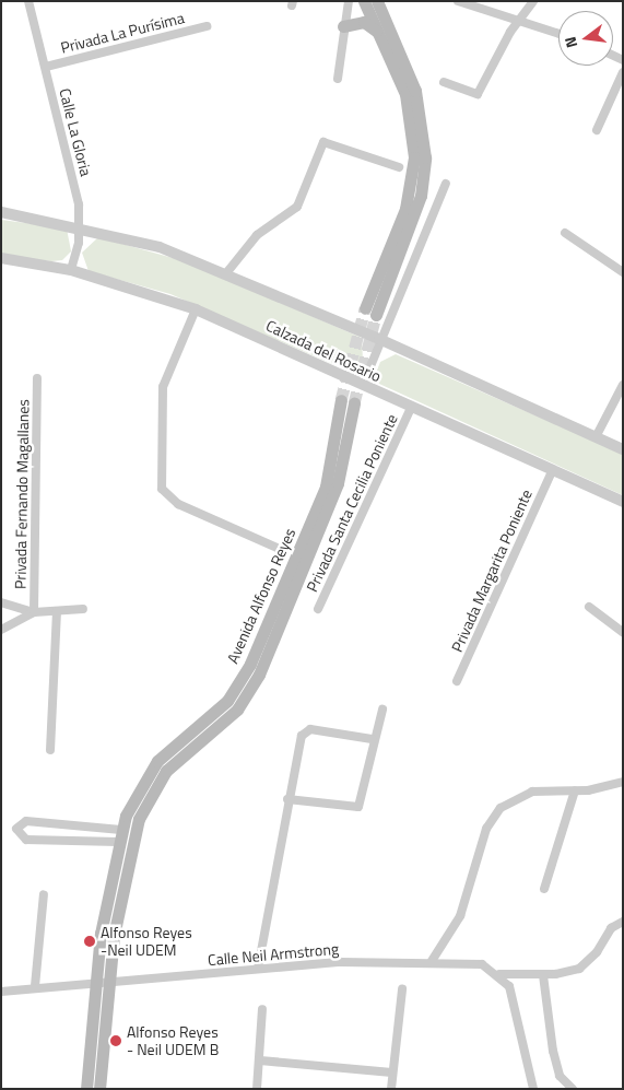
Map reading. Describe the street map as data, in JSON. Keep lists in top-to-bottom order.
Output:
{
  "streets": {
    "main road": ["Avenida Alfonso Reyes"],
    "street": [
      "Privada La Purísima",
      "Calle La Gloria",
      "Calzada del Rosario",
      "Privada Fernando Magallanes",
      "Privada Santa Cecilia Poniente",
      "Privada Margarita Poniente",
      "Calle Neil Armstrong"
    ]
  },
  "crossings": [
    ["Privada La Purísima", "Calle La Gloria"],
    ["Calle La Gloria", "Calzada del Rosario"],
    ["Calzada del Rosario", "Privada Santa Cecilia Poniente"],
    ["Calzada del Rosario", "Privada Margarita Poniente"],
    ["Avenida Alfonso Reyes", "Calle Neil Armstrong"]
  ],
  "places": ["Alfonso Reyes -Neil UDEM", "Alfonso Reyes - Neil UDEM B"],
  "north": "left"
}
